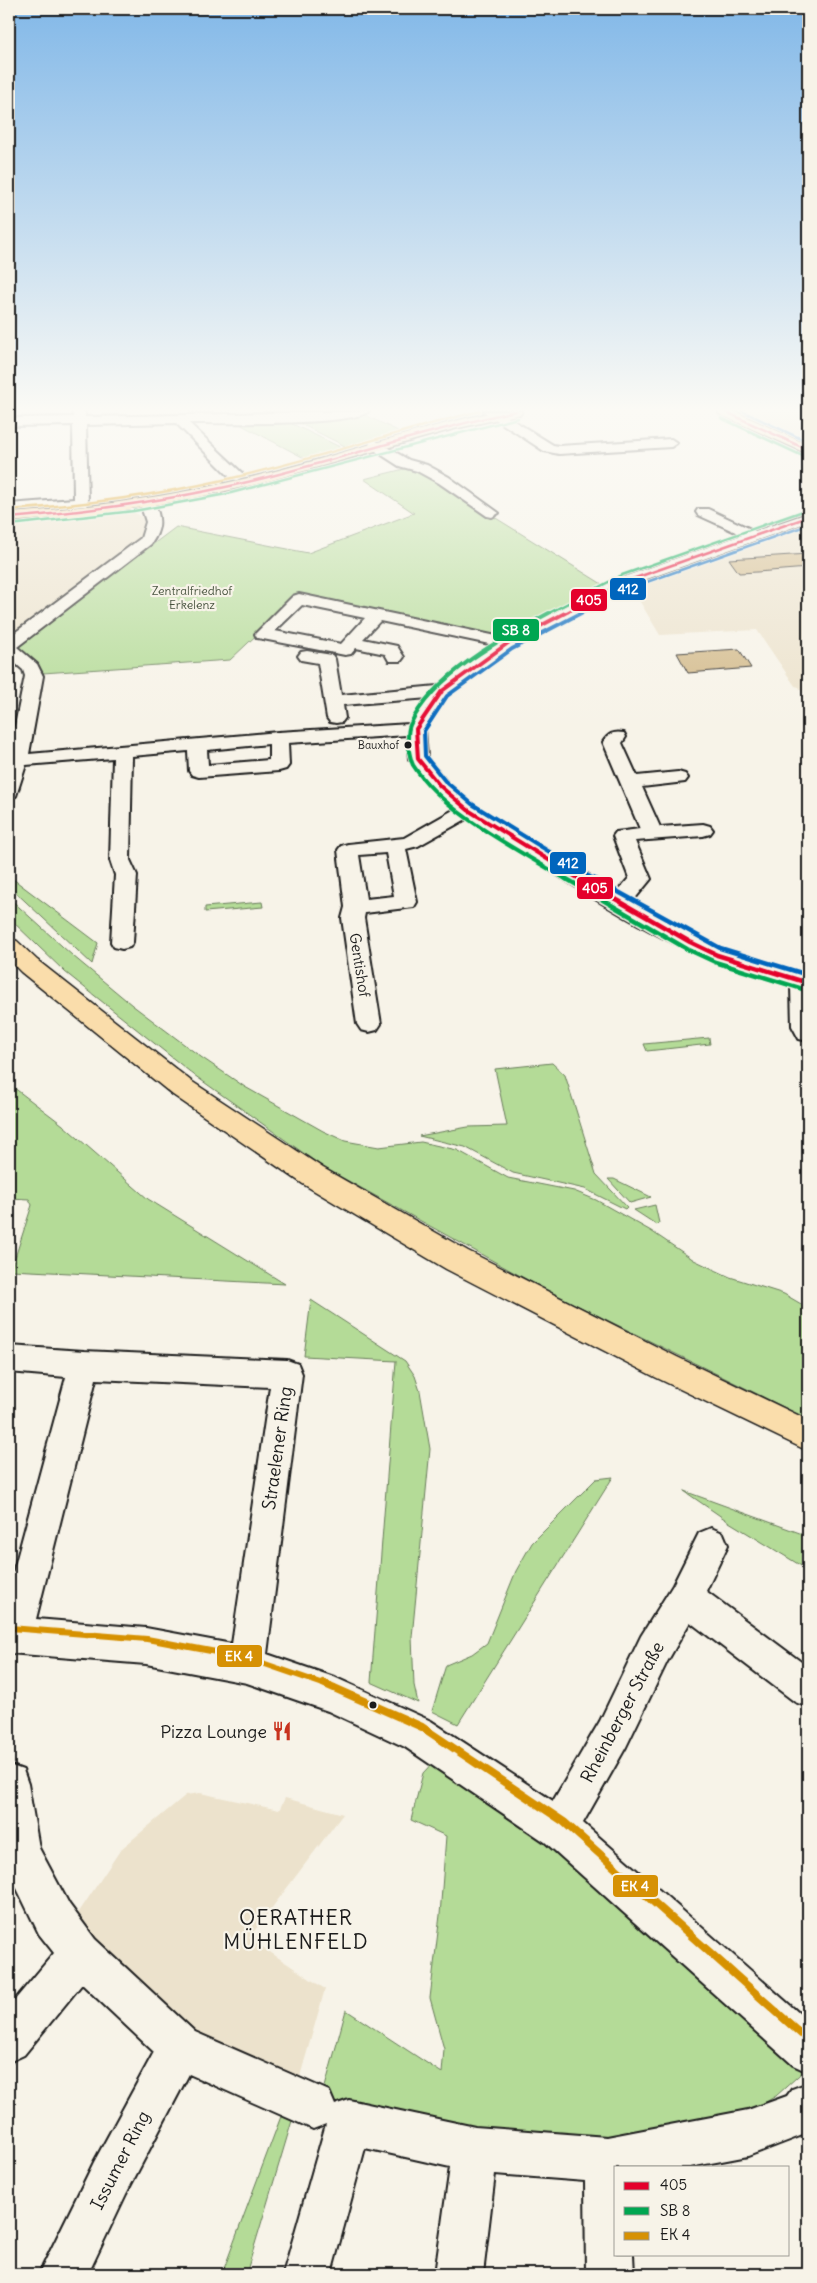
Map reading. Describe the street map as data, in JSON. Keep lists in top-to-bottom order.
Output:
{
  "streets": {
    "street": [
      "Gentishof",
      "Straelener Ring",
      "Rheinberger Straße",
      "Issumer Ring"
    ]
  },
  "districts": ["OERATHER MÜHLENFELD"],
  "parks": ["Zentralfriedhof Erkelenz"],
  "places": {
    "other": ["Bauxhof"],
    "restaurant": ["Pizza Lounge"]
  },
  "lines": ["transit line 405", "transit line 412"],
  "legend": ["405", "SB 8", "EK 4"]
}
